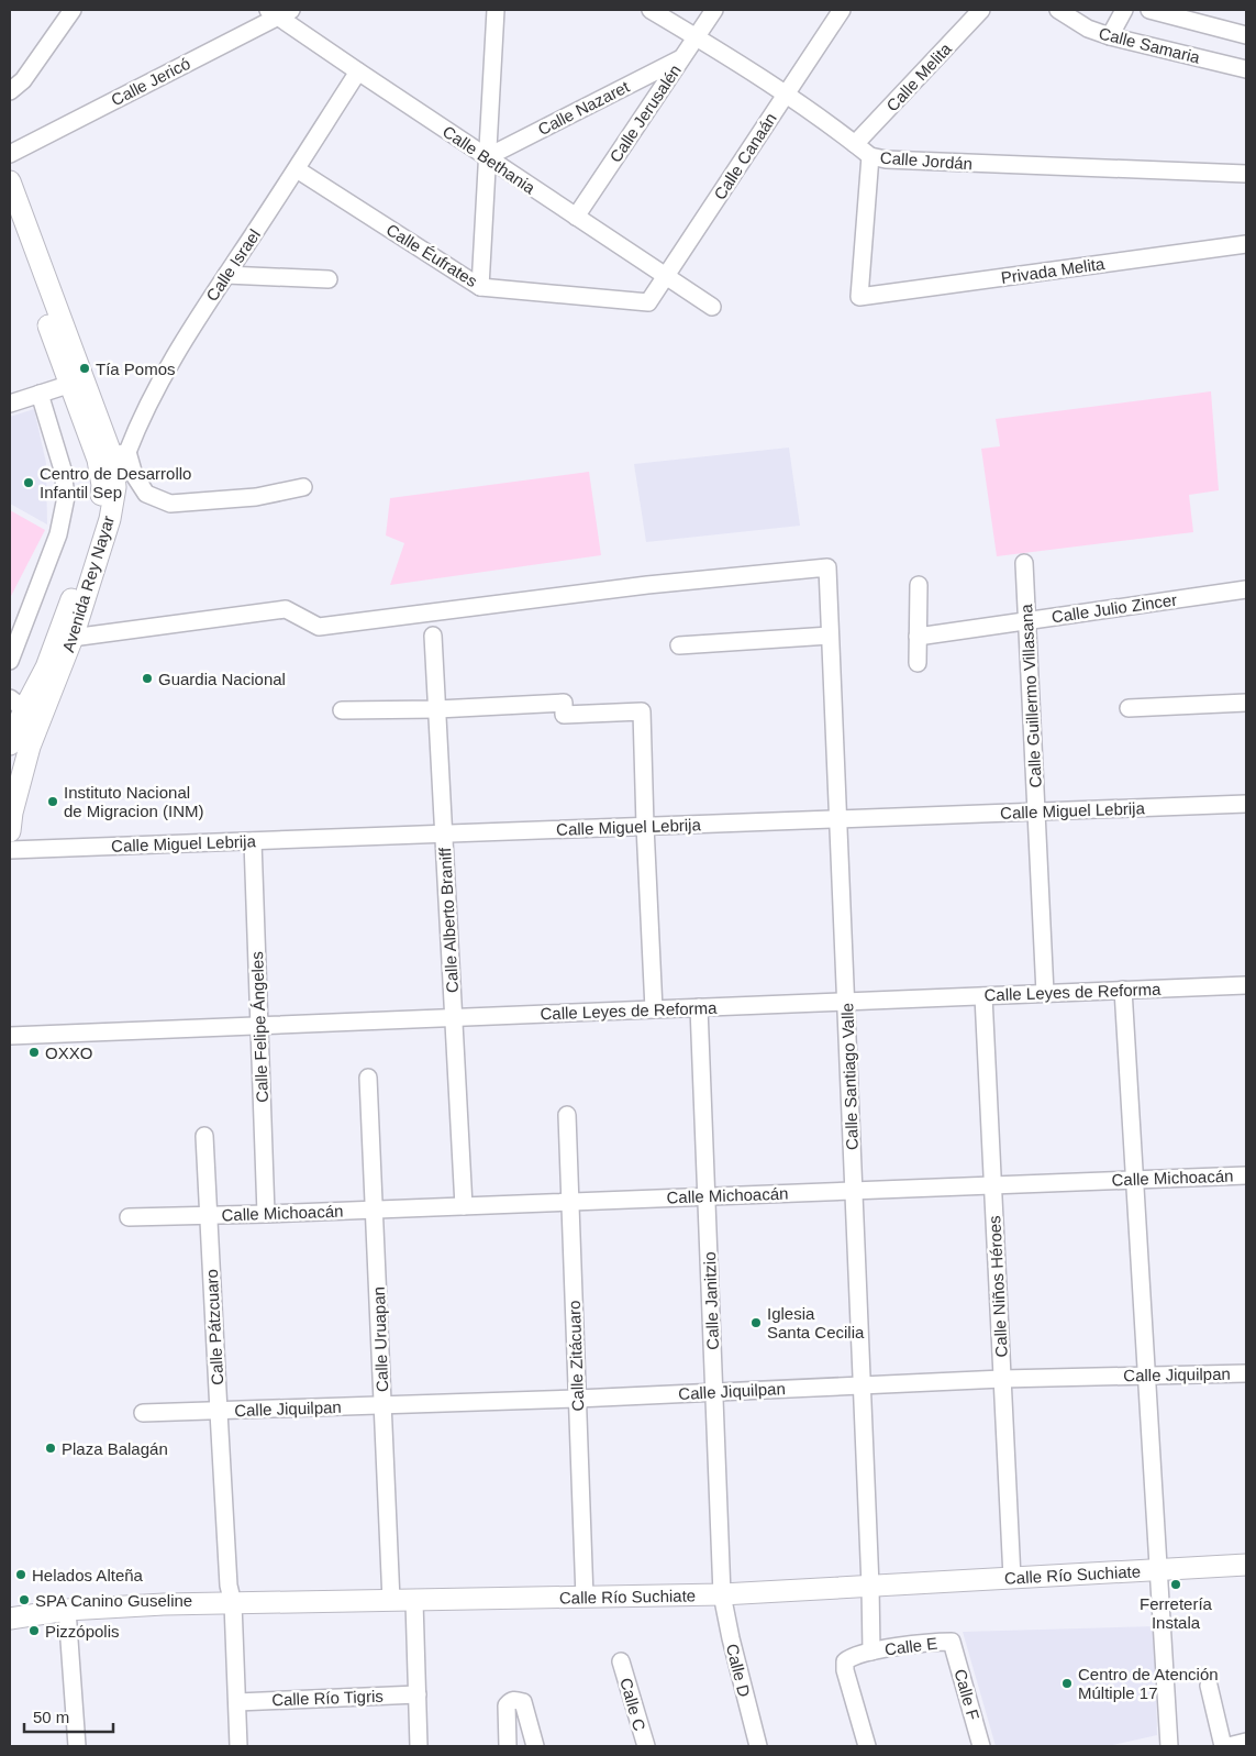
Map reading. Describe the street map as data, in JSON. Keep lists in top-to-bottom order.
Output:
{
  "streets": {
    "main road": ["Avenida Rey Nayar", "Calle Río Suchiate"],
    "street": [
      "Calle Samaria",
      "Calle Melita",
      "Calle Jericó",
      "Calle Nazaret",
      "Calle Jerusalén",
      "Calle Canaán",
      "Calle Bethania",
      "Calle Jordán",
      "Calle Éufrates",
      "Calle Israel",
      "Privada Melita",
      "Calle Julio Zincer",
      "Calle Guillermo Villasana",
      "Calle Miguel Lebrija",
      "Calle Alberto Braniff",
      "Calle Leyes de Reforma",
      "Calle Felipe Ángeles",
      "Calle Santiago Valle",
      "Calle Michoacán",
      "Calle Niños Héroes",
      "Calle Janitzio",
      "Calle Pátzcuaro",
      "Calle Uruapan",
      "Calle Zitácuaro",
      "Calle Jiquilpan",
      "Calle E",
      "Calle D",
      "Calle F",
      "Calle Río Tigris",
      "Calle C"
    ]
  },
  "crossings": [
    ["Calle Melita", "Calle Jordán"],
    ["Calle Jericó", "Calle Bethania"],
    ["Calle Nazaret", "Calle Jerusalén"],
    ["Calle Nazaret", "Calle Bethania"],
    ["Calle Jerusalén", "Calle Bethania"],
    ["Calle Jerusalén", "Calle Jordán"],
    ["Calle Canaán", "Calle Bethania"],
    ["Calle Canaán", "Calle Jordán"],
    ["Calle Canaán", "Calle Éufrates"],
    ["Calle Bethania", "Calle Israel"],
    ["Calle Jordán", "Privada Melita"],
    ["Calle Éufrates", "Calle Israel"],
    ["Calle Israel", "Avenida Rey Nayar"],
    ["Avenida Rey Nayar", "Calle Santiago Valle"],
    ["Calle Julio Zincer", "Calle Guillermo Villasana"],
    ["Calle Guillermo Villasana", "Calle Miguel Lebrija"],
    ["Calle Guillermo Villasana", "Calle Leyes de Reforma"],
    ["Calle Miguel Lebrija", "Calle Alberto Braniff"],
    ["Calle Miguel Lebrija", "Calle Felipe Ángeles"],
    ["Calle Miguel Lebrija", "Calle Santiago Valle"],
    ["Calle Alberto Braniff", "Calle Leyes de Reforma"],
    ["Calle Alberto Braniff", "Calle Michoacán"],
    ["Calle Leyes de Reforma", "Calle Felipe Ángeles"],
    ["Calle Leyes de Reforma", "Calle Santiago Valle"],
    ["Calle Leyes de Reforma", "Calle Niños Héroes"],
    ["Calle Leyes de Reforma", "Calle Janitzio"],
    ["Calle Felipe Ángeles", "Calle Michoacán"],
    ["Calle Santiago Valle", "Calle Michoacán"],
    ["Calle Santiago Valle", "Calle Jiquilpan"],
    ["Calle Santiago Valle", "Calle Río Suchiate"],
    ["Calle Santiago Valle", "Calle E"],
    ["Calle Michoacán", "Calle Niños Héroes"],
    ["Calle Michoacán", "Calle Janitzio"],
    ["Calle Michoacán", "Calle Pátzcuaro"],
    ["Calle Michoacán", "Calle Uruapan"],
    ["Calle Michoacán", "Calle Zitácuaro"],
    ["Calle Niños Héroes", "Calle Jiquilpan"],
    ["Calle Niños Héroes", "Calle Río Suchiate"],
    ["Calle Janitzio", "Calle Jiquilpan"],
    ["Calle Janitzio", "Calle Río Suchiate"],
    ["Calle Janitzio", "Calle D"],
    ["Calle Pátzcuaro", "Calle Jiquilpan"],
    ["Calle Pátzcuaro", "Calle Río Suchiate"],
    ["Calle Pátzcuaro", "Calle Río Tigris"],
    ["Calle Uruapan", "Calle Jiquilpan"],
    ["Calle Uruapan", "Calle Río Suchiate"],
    ["Calle Zitácuaro", "Calle Jiquilpan"],
    ["Calle Zitácuaro", "Calle Río Suchiate"],
    ["Calle Río Suchiate", "Calle E"],
    ["Calle Río Suchiate", "Calle D"],
    ["Calle E", "Calle F"]
  ],
  "places": [
    "Tía Pomos",
    "Centro de Desarrollo Infantil Sep",
    "Guardia Nacional",
    "Instituto Nacional de Migracion (INM)",
    "OXXO",
    "Iglesia Santa Cecilia",
    "Plaza Balagán",
    "Helados Alteña",
    "Ferretería Instala",
    "SPA Canino Guseline",
    "Pizzópolis",
    "Centro de Atención Múltiple 17"
  ],
  "scale_bar": "50 m"
}
